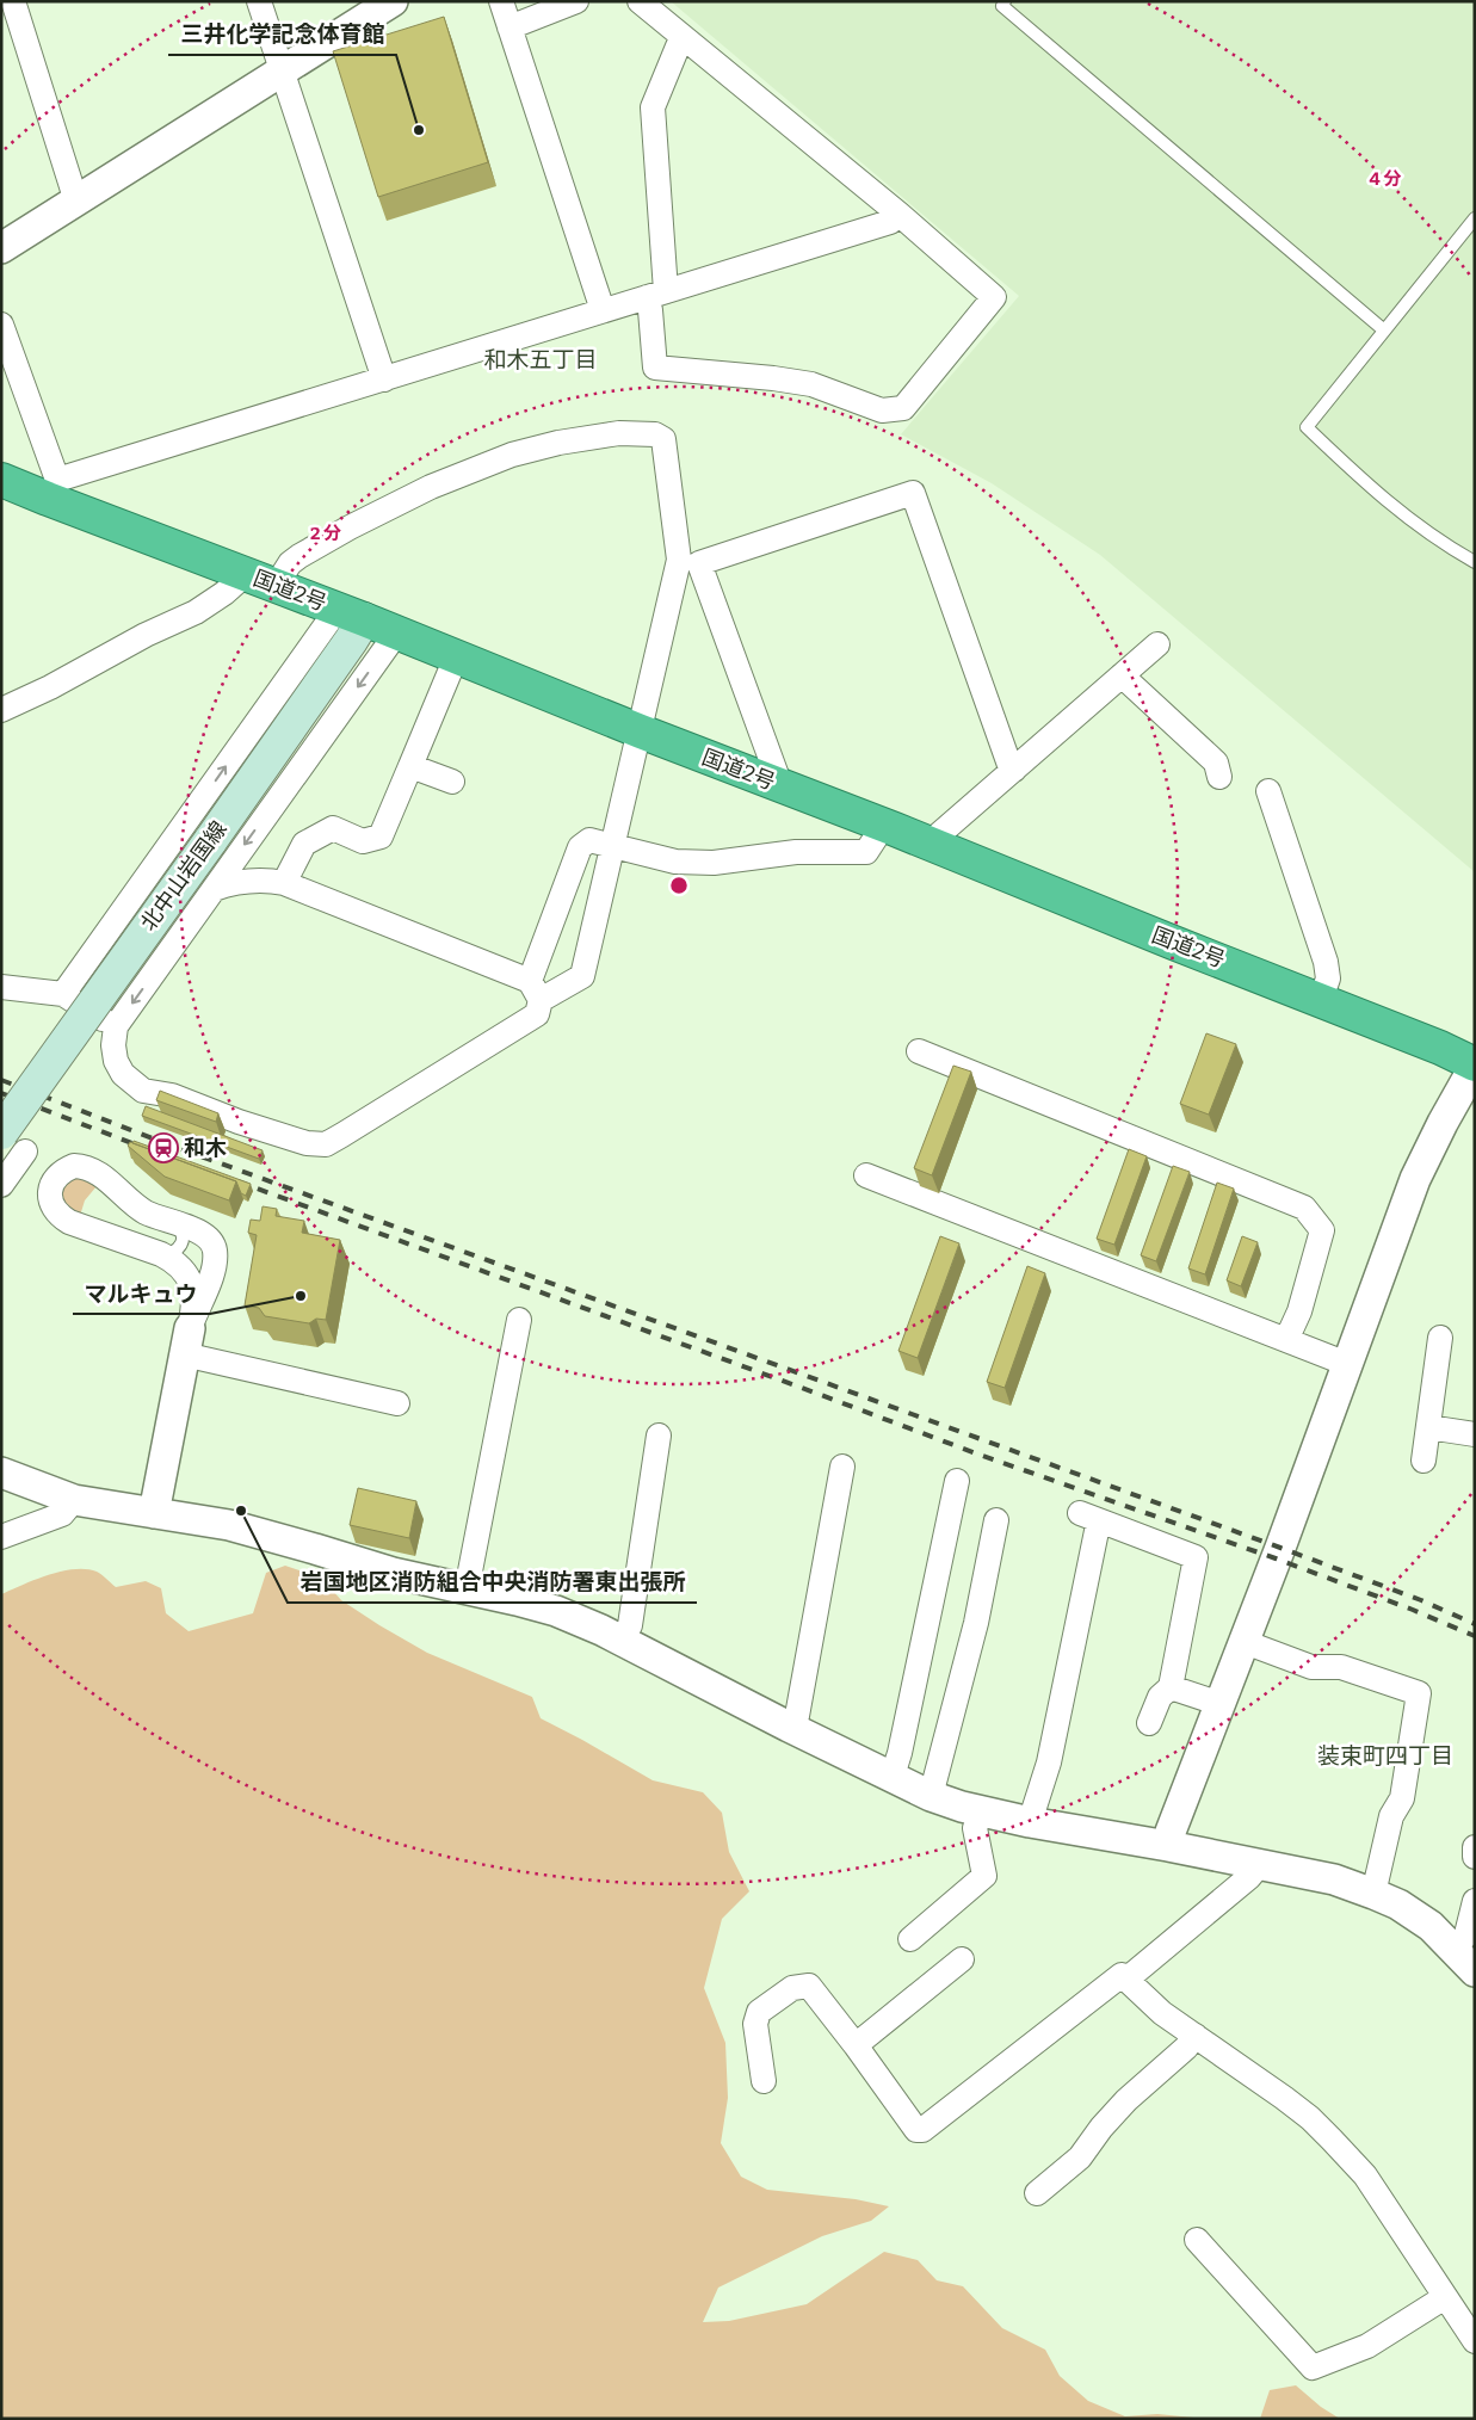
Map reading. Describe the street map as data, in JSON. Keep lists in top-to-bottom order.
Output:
{
  "streets": {
    "highway": ["国道2号"],
    "main road": ["北中山岩国線"]
  },
  "crossings": [
    ["国道2号", "北中山岩国線"]
  ],
  "districts": ["和木五丁目", "装束町四丁目"],
  "places": {
    "other": ["三井化学記念体育館", "マルキュウ", "岩国地区消防組合中央消防署東出張所"],
    "station": ["和木"]
  },
  "rings": ["4 分", "2 分"]
}
